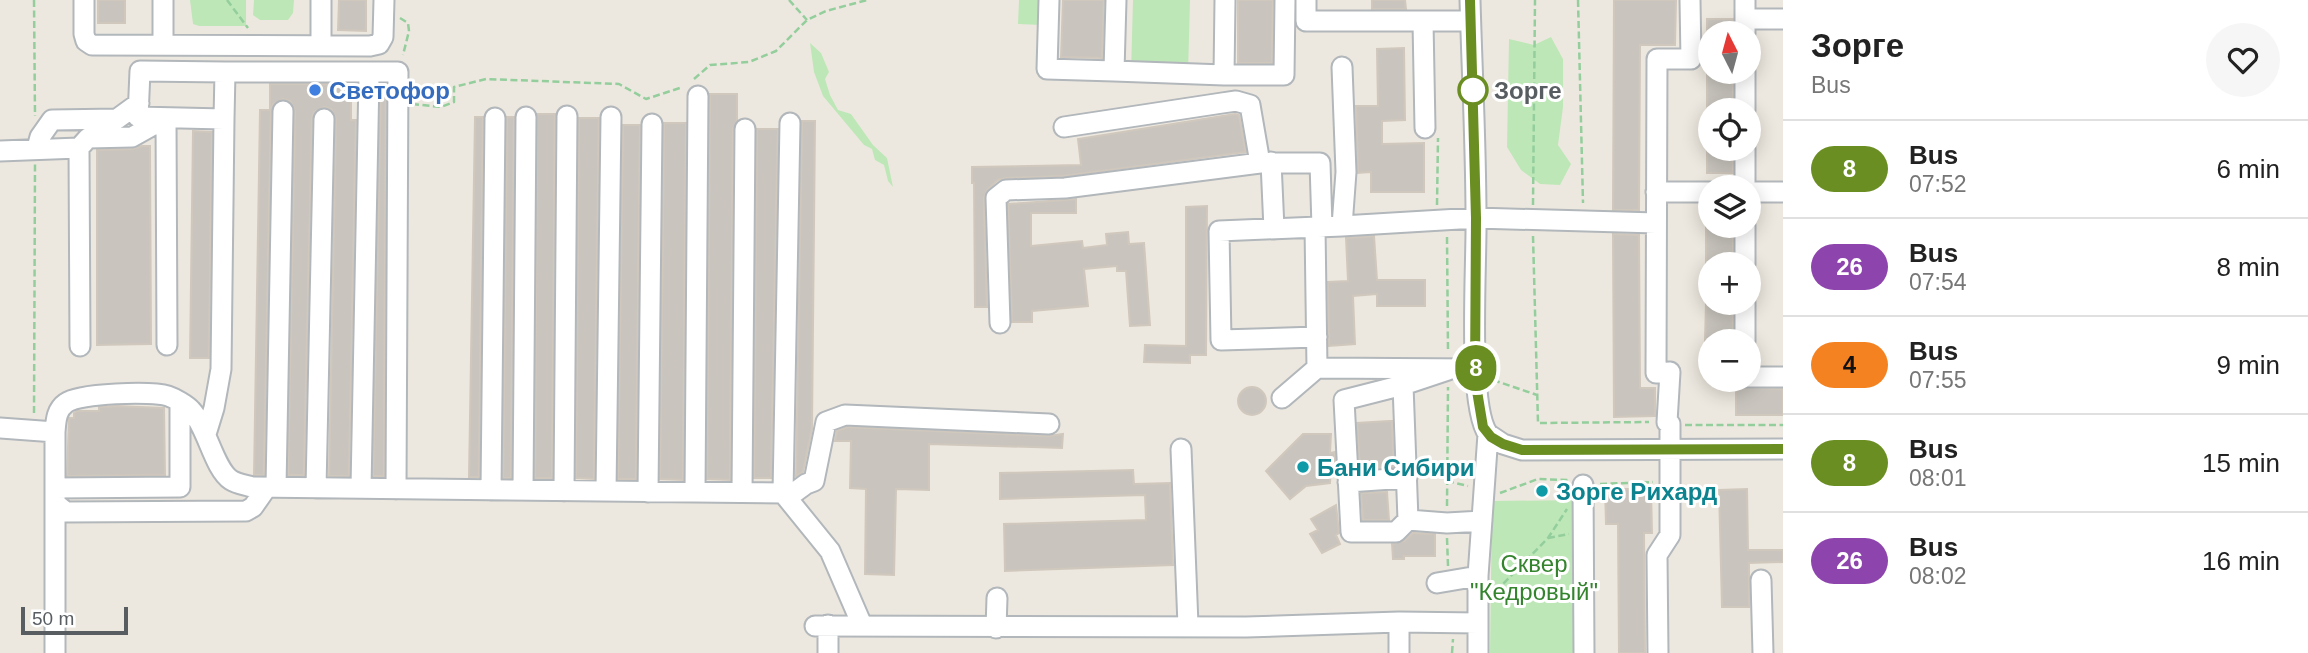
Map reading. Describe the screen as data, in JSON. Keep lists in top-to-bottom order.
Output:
{
  "parks": ["Сквер \"Кедровый\""],
  "places": [
    "Светофор",
    "Зорге",
    "Бани Сибири",
    "Зорге Рихард"
  ],
  "lines": ["bus line 8"],
  "scale_bar": "50 m",
  "north": "top",
  "page": {
    "on_map": "8",
    "heading": ["Зорге", "Bus"],
    "map_buttons": ["+", "−"],
    "list": [
      {
        "mark": "8",
        "name": "Bus",
        "note": "07:52",
        "value": "6 min"
      },
      {
        "mark": "26",
        "name": "Bus",
        "note": "07:54",
        "value": "8 min"
      },
      {
        "mark": "4",
        "name": "Bus",
        "note": "07:55",
        "value": "9 min"
      },
      {
        "mark": "8",
        "name": "Bus",
        "note": "08:01",
        "value": "15 min"
      },
      {
        "mark": "26",
        "name": "Bus",
        "note": "08:02",
        "value": "16 min"
      }
    ],
    "scale": "50 m"
  }
}
